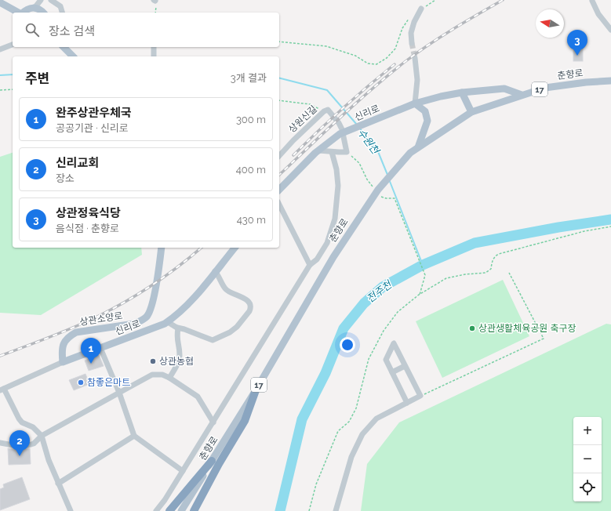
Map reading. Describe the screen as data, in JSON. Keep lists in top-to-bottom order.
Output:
{
  "streets": {
    "main road": [
      "춘향로",
      "17",
      "신리로",
      "상관소양로"
    ],
    "street": ["상원신길"]
  },
  "crossings": [
    ["춘향로", "신리로"],
    ["신리로", "상관소양로"]
  ],
  "water": ["수원천", "전주천"],
  "places": ["상관생활체육공원 축구장", "상관농협", "참좋은마트"],
  "north": "left",
  "page": {
    "search": "장소 검색",
    "pins": ["3", "1", "2"],
    "heading": ["주변", "3개 결과"],
    "list": [
      {
        "mark": "1",
        "name": "완주상관우체국",
        "note": "공공기관 · 신리로",
        "value": "300 m"
      },
      {
        "mark": "2",
        "name": "신리교회",
        "note": "장소",
        "value": "400 m"
      },
      {
        "mark": "3",
        "name": "상관정육식당",
        "note": "음식점 · 춘향로",
        "value": "430 m"
      }
    ],
    "map_buttons": ["+", "−"]
  }
}
